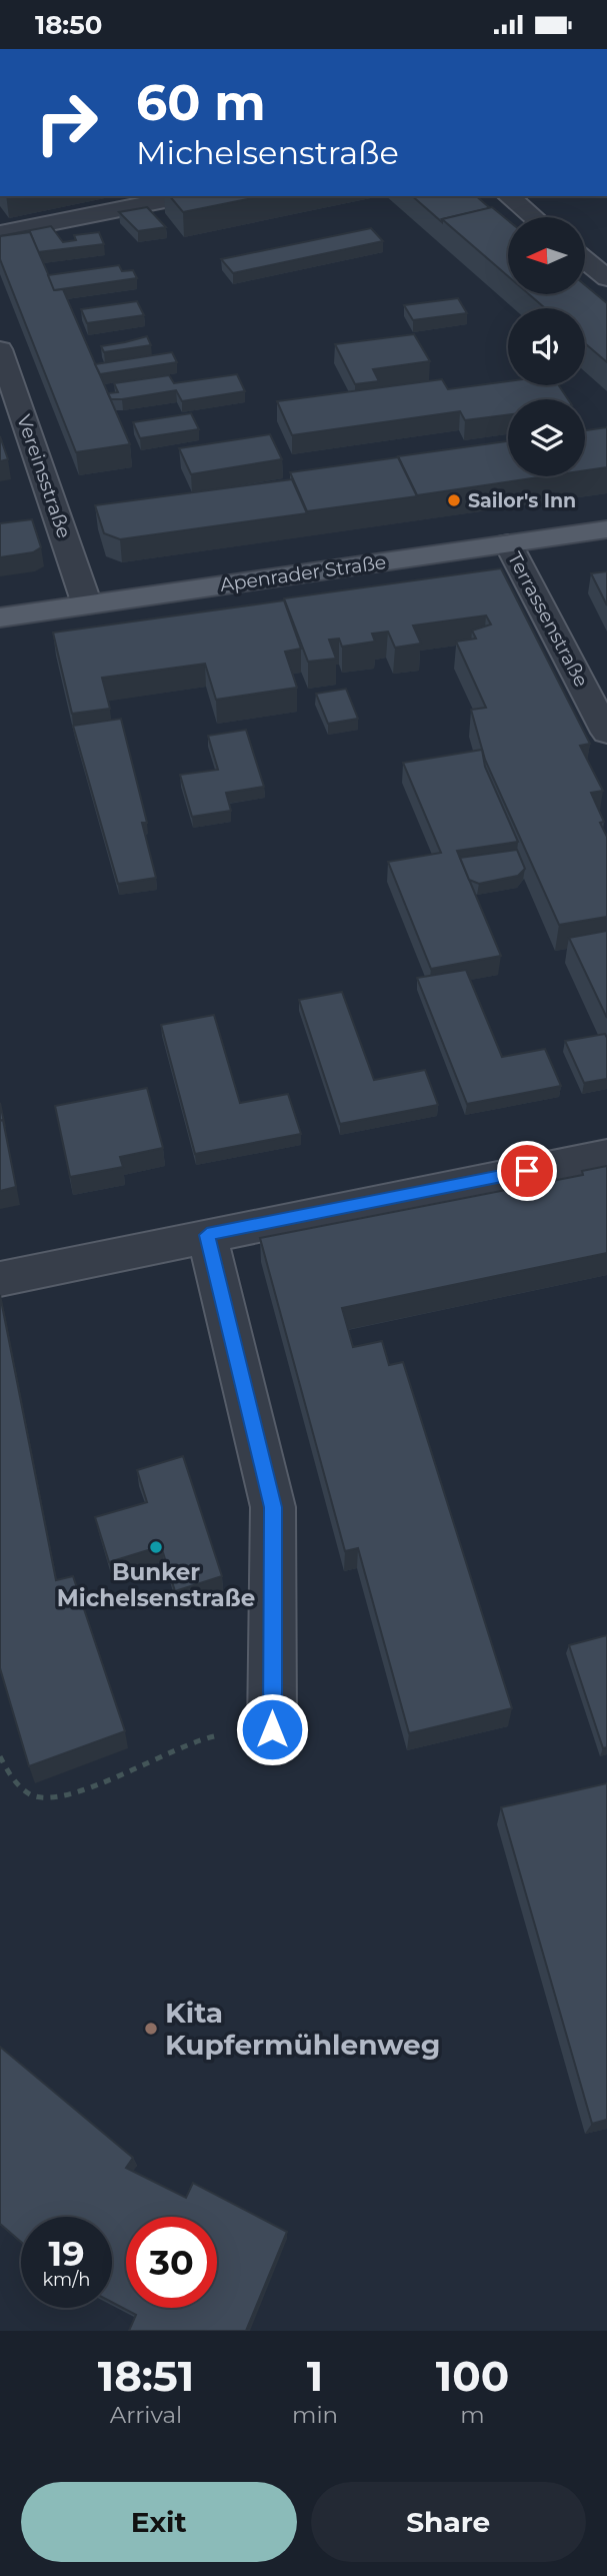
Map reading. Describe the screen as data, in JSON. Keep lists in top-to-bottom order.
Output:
{
  "streets": {
    "main road": ["Apenrader Straße"],
    "street": ["Vereinsstraße", "Terrassenstraße"]
  },
  "crossings": [
    ["Vereinsstraße", "Apenrader Straße"],
    ["Apenrader Straße", "Terrassenstraße"]
  ],
  "places": ["Sailor's Inn", "Bunker Michelsenstraße", "Kita Kupfermühlenweg"],
  "north": "left",
  "page": {
    "status": "18:50",
    "turn": ["60 m", "Michelsenstraße"],
    "speed": "19 km/h",
    "limit": "30",
    "eta": [
      "18:51",
      "Arrival",
      "1",
      "min",
      "100",
      "m"
    ],
    "buttons": ["Exit", "Share"]
  }
}
